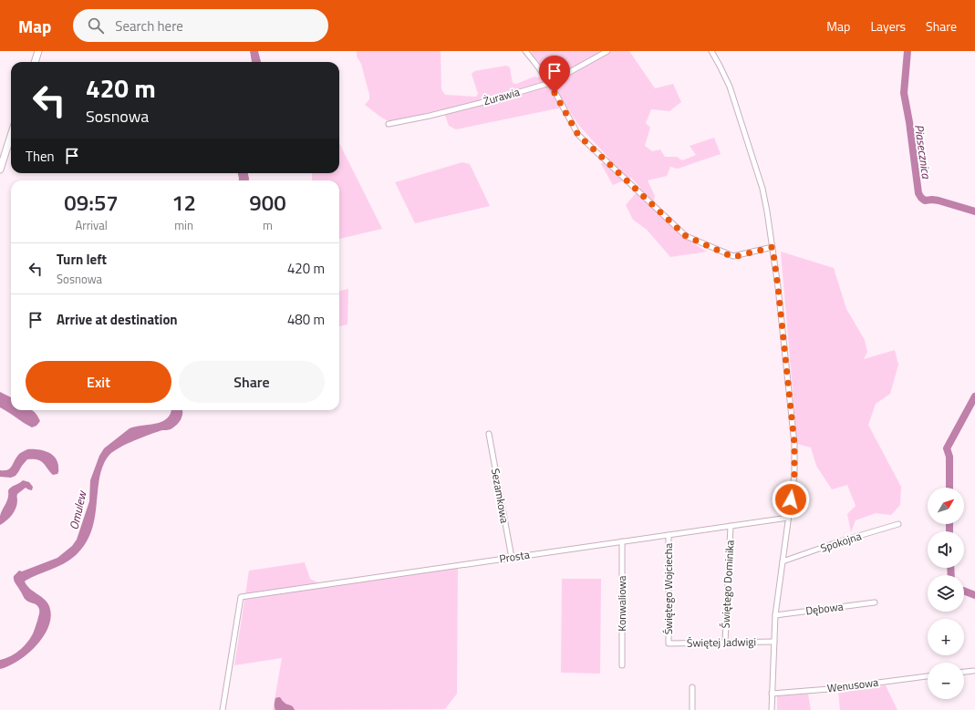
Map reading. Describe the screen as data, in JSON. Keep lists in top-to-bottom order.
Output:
{
  "streets": {
    "street": [
      "Żurawia",
      "Sezamkowa",
      "Spokojna",
      "Prosta",
      "Świętego Dominika",
      "Świętego Wojciecha",
      "Konwaliowa",
      "Dębowa",
      "Świętej Jadwigi",
      "Wenusowa"
    ]
  },
  "crossings": [
    ["Sezamkowa", "Prosta"],
    ["Prosta", "Świętego Dominika"],
    ["Prosta", "Świętego Wojciecha"],
    ["Prosta", "Konwaliowa"],
    ["Świętego Dominika", "Świętej Jadwigi"],
    ["Świętego Wojciecha", "Świętej Jadwigi"]
  ],
  "water": ["Piasecznica", "Omulew"],
  "north": "top right",
  "page": {
    "header": "Map",
    "search": "Search here",
    "nav": ["Map", "Layers", "Share"],
    "turn": ["420 m", "Sosnowa"],
    "then": "Then",
    "eta": [
      "09:57",
      "Arrival",
      "12",
      "min",
      "900",
      "m"
    ],
    "list": [
      {
        "name": "Turn left",
        "note": "Sosnowa",
        "value": "420 m"
      },
      {
        "name": "Arrive at destination",
        "value": "480 m"
      }
    ],
    "buttons": ["Exit", "Share"],
    "map_buttons": ["+", "−"]
  }
}
